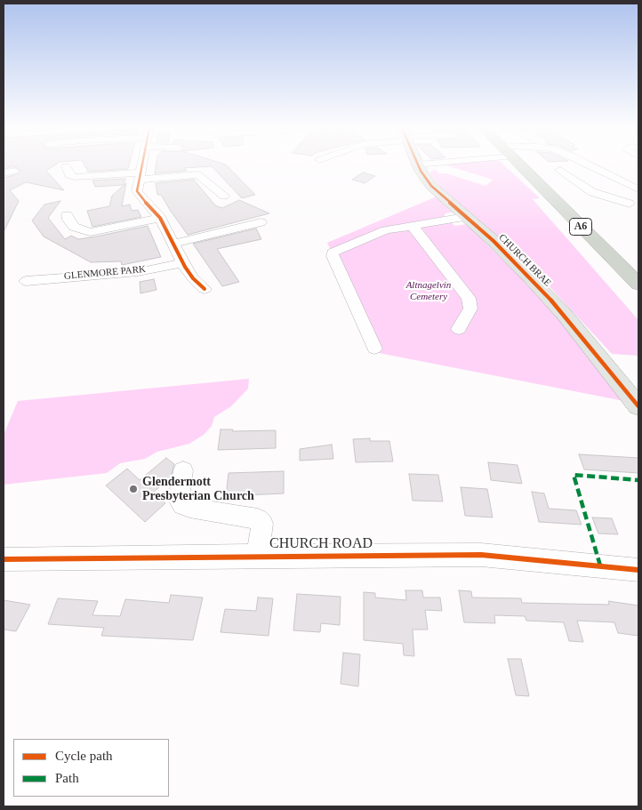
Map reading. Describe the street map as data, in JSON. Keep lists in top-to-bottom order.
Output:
{
  "streets": {
    "highway": ["A6"],
    "main road": ["CHURCH BRAE"],
    "street": ["GLENMORE PARK", "CHURCH ROAD"]
  },
  "parks": ["Altnagelvin Cemetery"],
  "places": ["Glendermott Presbyterian Church"],
  "legend": ["Cycle path", "Path"]
}
